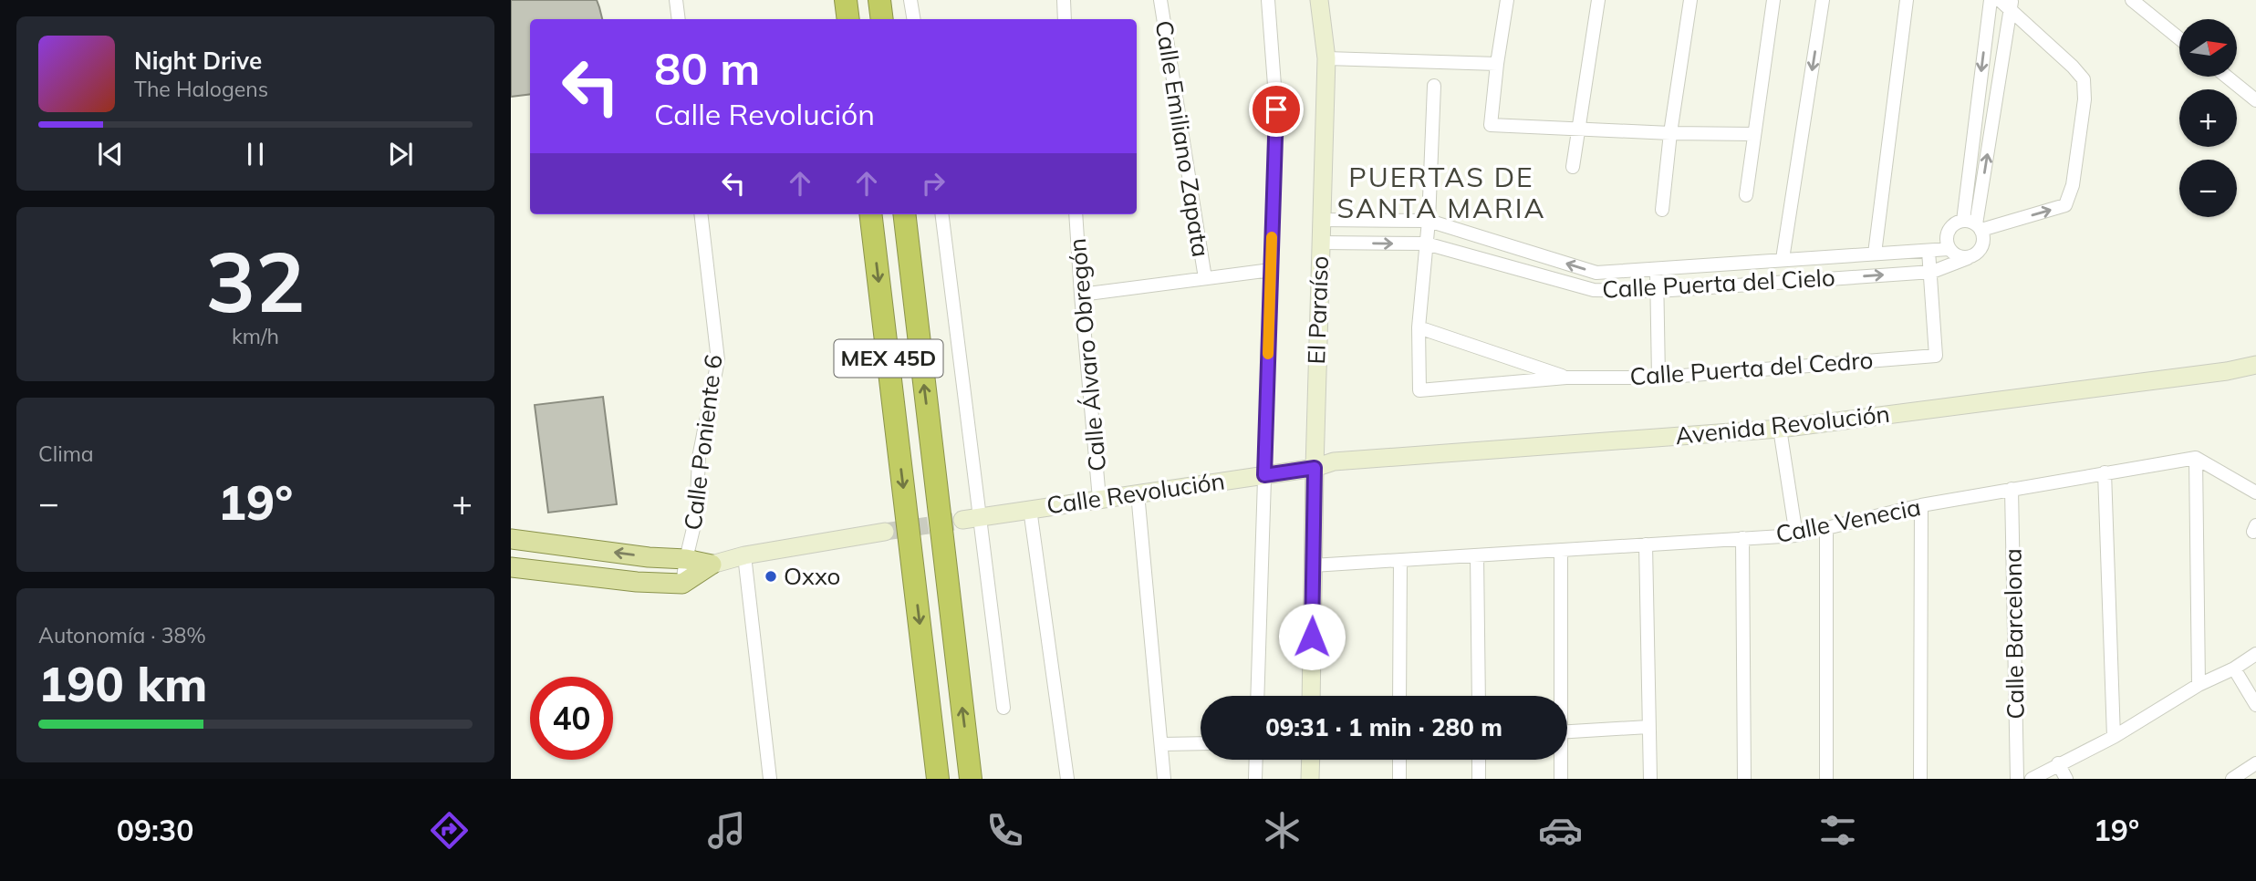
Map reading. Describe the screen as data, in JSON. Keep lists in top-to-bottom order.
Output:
{
  "streets": {
    "highway": ["MEX 45D"],
    "main road": ["El Paraíso", "Avenida Revolución", "Calle Revolución"],
    "street": [
      "Calle Emiliano Zapata",
      "Calle Puerta del Cielo",
      "Calle Álvaro Obregón",
      "Calle Puerta del Cedro",
      "Calle Poniente 6",
      "Calle Venecia",
      "Calle Barcelona"
    ]
  },
  "crossings": [
    ["Calle Emiliano Zapata", "Calle Álvaro Obregón"],
    ["Calle Puerta del Cielo", "El Paraíso"],
    ["Calle Puerta del Cielo", "Calle Puerta del Cedro"],
    ["El Paraíso", "Avenida Revolución"],
    ["El Paraíso", "Calle Revolución"],
    ["El Paraíso", "Calle Venecia"],
    ["Calle Álvaro Obregón", "Calle Revolución"],
    ["Avenida Revolución", "Calle Revolución"],
    ["Calle Venecia", "Calle Barcelona"]
  ],
  "districts": ["PUERTAS DE SANTA MARIA"],
  "places": ["Oxxo"],
  "north": "right",
  "page": {
    "map_buttons": ["+", "−"],
    "turn": ["80 m", "Calle Revolución"],
    "song": ["Night Drive", "The Halogens"],
    "tile": [
      ["32", "km/h"],
      "Clima",
      ["Autonomía · 38%", "190 km"]
    ],
    "heat": ["−", "19°", "+"],
    "limit": "40",
    "trip": "09:31 · 1 min · 280 m",
    "tabs": ["09:30", "19°"]
  }
}
